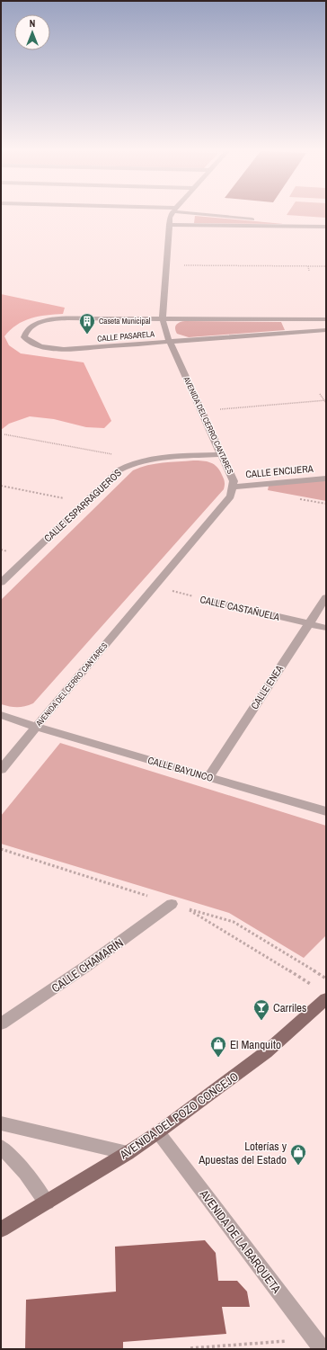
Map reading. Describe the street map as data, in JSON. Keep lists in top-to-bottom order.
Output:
{
  "streets": {
    "main road": ["AVENIDA DEL POZO CONCEJO"],
    "street": [
      "CALLE PASARELA",
      "AVENIDA DEL CERRO CANTARES",
      "CALLE ENCIJERA",
      "CALLE ESPARRAGUEROS",
      "CALLE CASTAÑUELA",
      "CALLE ENEA",
      "CALLE BAYUNCO",
      "CALLE CHAMARÍN",
      "AVENIDA DE LA BARQUETA"
    ]
  },
  "crossings": [
    ["CALLE PASARELA", "AVENIDA DEL CERRO CANTARES"],
    ["AVENIDA DEL CERRO CANTARES", "CALLE ENCIJERA"],
    ["AVENIDA DEL CERRO CANTARES", "CALLE ESPARRAGUEROS"],
    ["AVENIDA DEL CERRO CANTARES", "CALLE CASTAÑUELA"],
    ["AVENIDA DEL CERRO CANTARES", "CALLE BAYUNCO"],
    ["CALLE CASTAÑUELA", "CALLE ENEA"],
    ["CALLE ENEA", "CALLE BAYUNCO"],
    ["AVENIDA DEL POZO CONCEJO", "AVENIDA DE LA BARQUETA"]
  ],
  "places": {
    "building": ["Caseta Municipal"],
    "bar": ["Carriles"],
    "shop": ["El Manquito", "Loterías y Apuestas del Estado"]
  },
  "north": "top"
}
